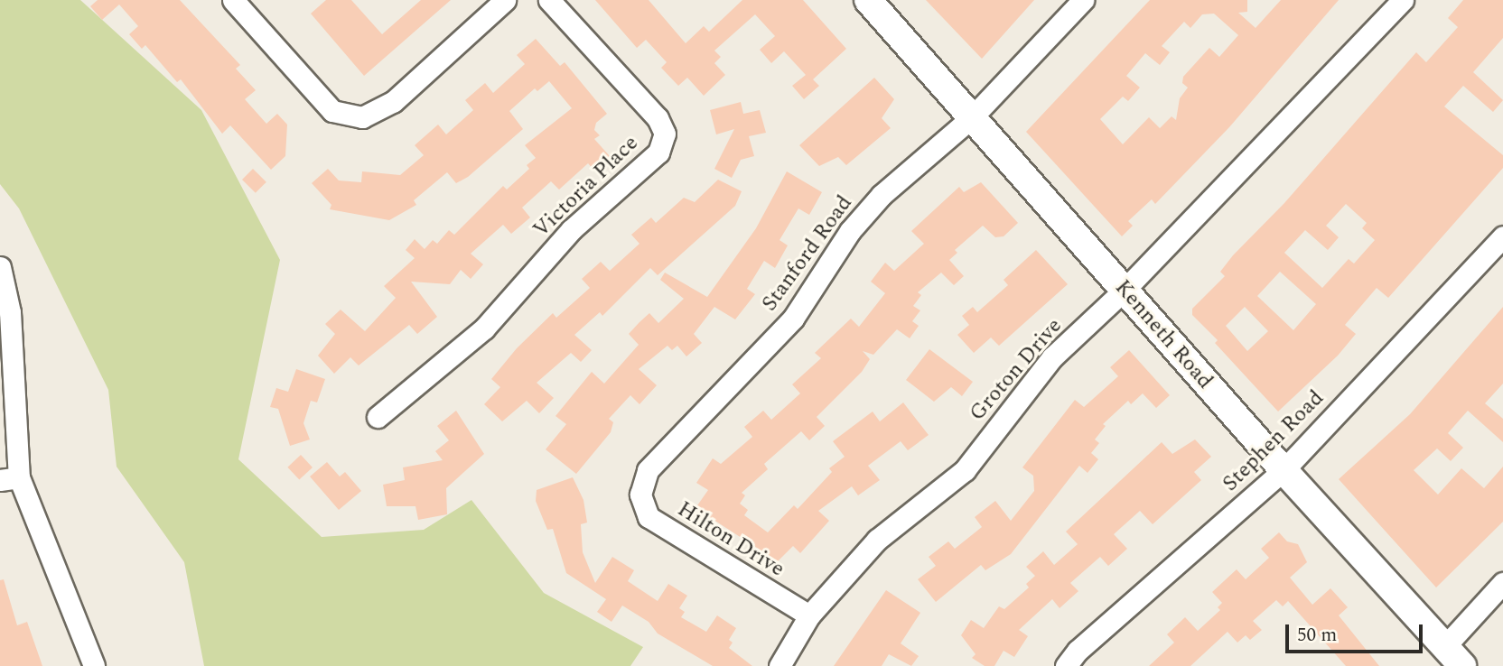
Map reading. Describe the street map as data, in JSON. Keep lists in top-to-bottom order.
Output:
{
  "streets": {
    "street": [
      "Victoria Place",
      "Stanford Road",
      "Kenneth Road",
      "Groton Drive",
      "Stephen Road",
      "Hilton Drive"
    ]
  },
  "crossings": [
    ["Stanford Road", "Kenneth Road"],
    ["Stanford Road", "Hilton Drive"],
    ["Kenneth Road", "Groton Drive"],
    ["Kenneth Road", "Stephen Road"],
    ["Groton Drive", "Hilton Drive"]
  ],
  "scale_bar": "50 m"
}
